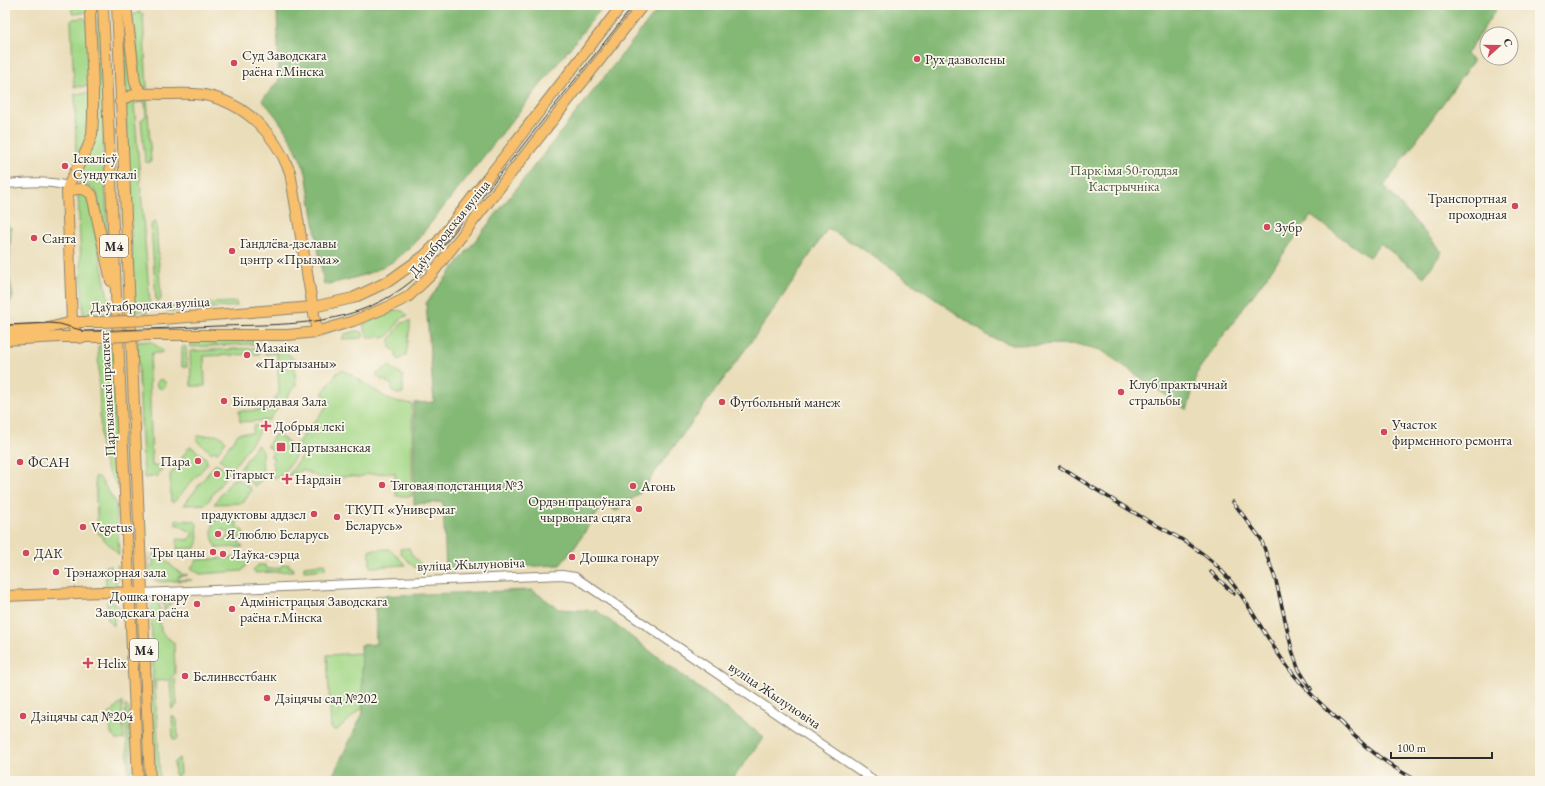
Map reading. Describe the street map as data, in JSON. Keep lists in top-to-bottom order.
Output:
{
  "streets": {
    "main road": [
      "Даўгабродская вуліца",
      "М4",
      "Партызанскі праспект",
      "вуліца Жылуновіча"
    ]
  },
  "crossings": [
    ["Партызанскі праспект", "вуліца Жылуновіча"]
  ],
  "parks": ["Парк імя 50-годдзя Кастрычніка"],
  "places": {
    "other": [
      "Рух дазволены",
      "Суд Заводскага раёна г.Мінска",
      "Іскаліеў Сундуткалі",
      "Транспортная проходная",
      "Зубр",
      "Санта",
      "Гандлёва-дзелавы цэнтр «Прызма»",
      "Мазаіка «Партызаны»",
      "Клуб практычнай стральбы",
      "Більярдавая Зала",
      "Футбольный манеж",
      "Участок фирменного ремонта",
      "Пара",
      "ФСАН",
      "Гітарыст",
      "Тяговая подстанция №3",
      "Агонь",
      "Ордэн працоўнага чырвонага сцяга",
      "прадуктовы аддзел",
      "ТКУП «Универмаг Беларусь»",
      "Vegetus",
      "Я люблю Беларусь",
      "Тры цаны",
      "ДАК",
      "Лаўка-сэрца",
      "Дошка гонару",
      "Трэнажорная зала",
      "Дошка гонару Заводскага раёна",
      "Адміністрацыя Заводскага раёна г.Мінска",
      "Белинвестбанк",
      "Дзіцячы сад №202",
      "Дзіцячы сад №204"
    ],
    "health": ["Добрыя лекі", "Нардзін", "Helix"],
    "transit": ["Партызанская"]
  },
  "scale_bar": "100 m",
  "north": "right"
}
